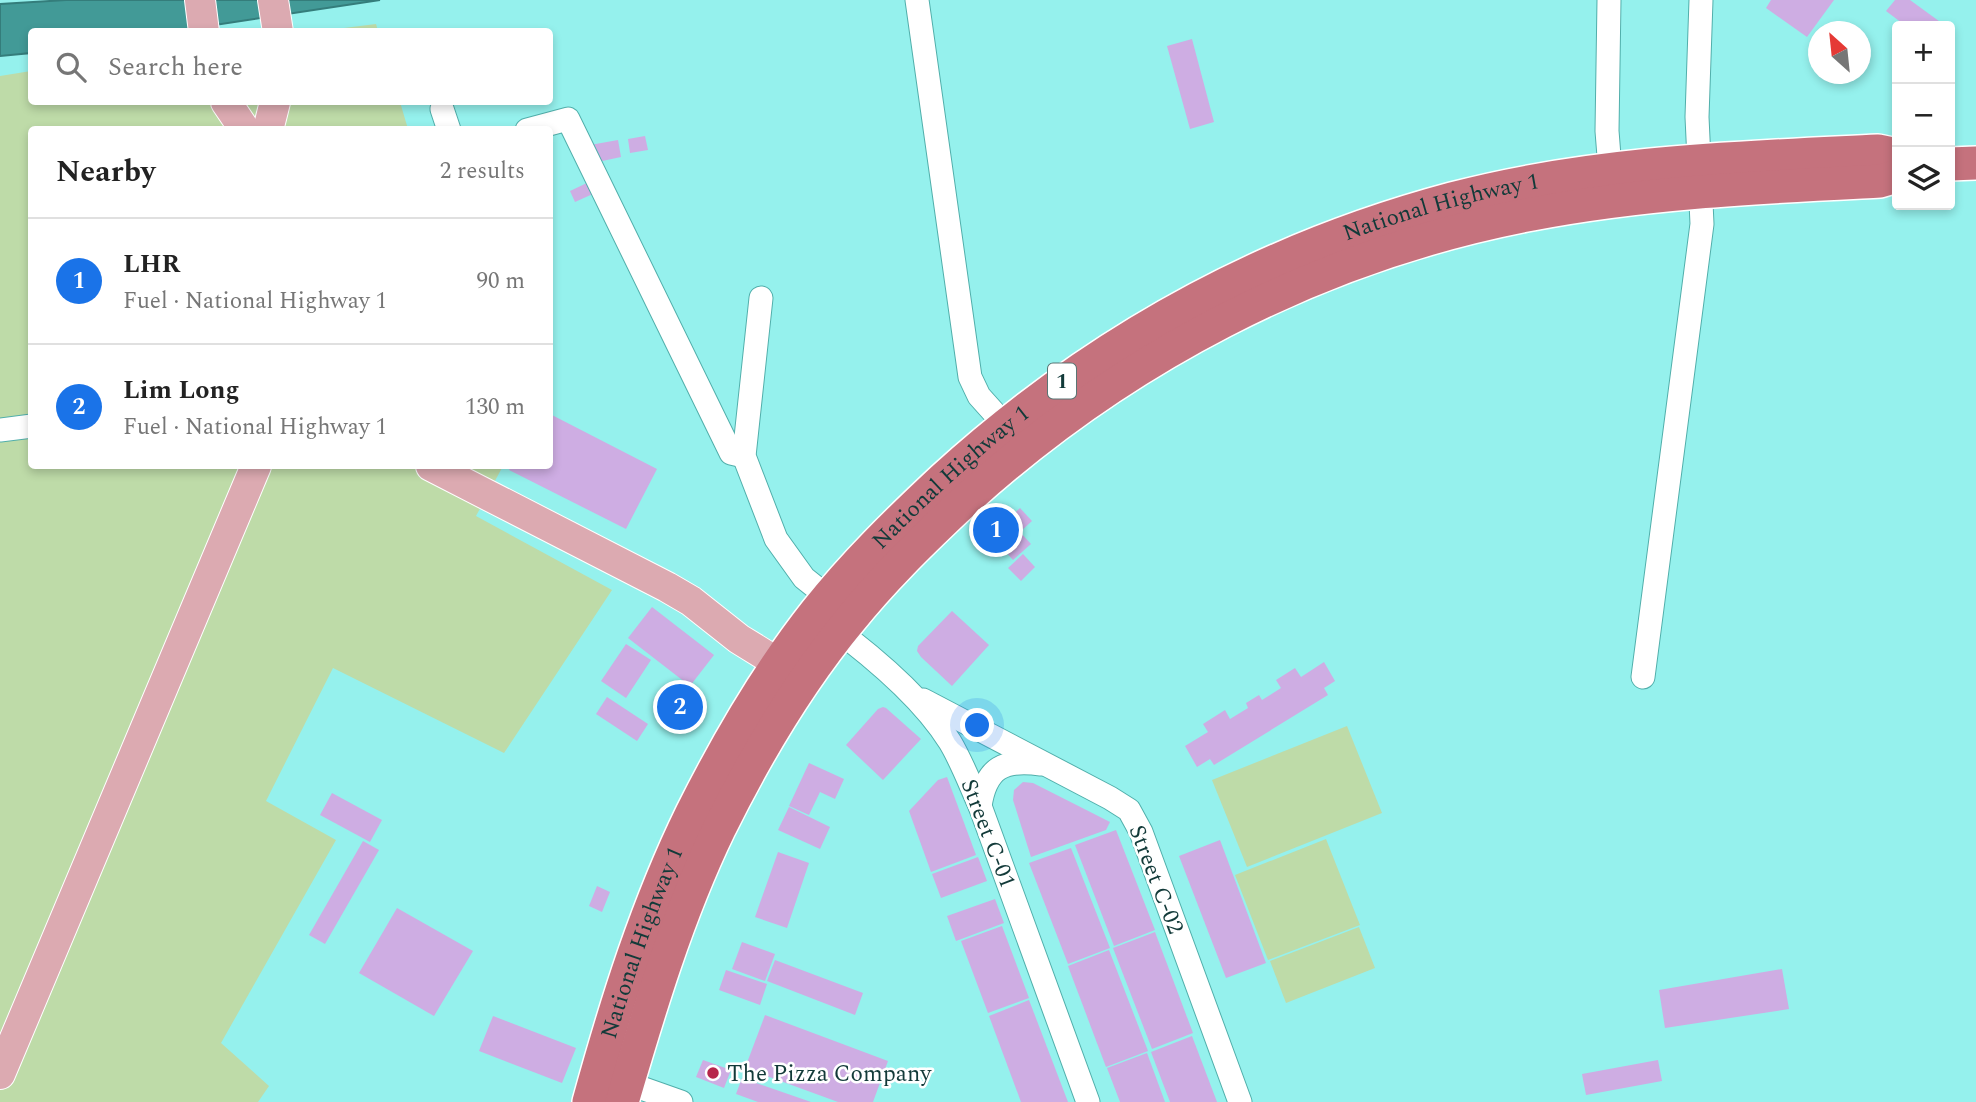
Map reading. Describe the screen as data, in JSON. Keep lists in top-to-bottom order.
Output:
{
  "streets": {
    "highway": ["National Highway 1", "1"],
    "street": ["Street C-01", "Street C-02"]
  },
  "crossings": [
    ["National Highway 1", "Street C-01"],
    ["Street C-01", "Street C-02"]
  ],
  "places": ["The Pizza Company"],
  "north": "top left",
  "page": {
    "map_buttons": ["+", "−"],
    "search": "Search here",
    "heading": ["Nearby", "2 results"],
    "list": [
      {
        "mark": "1",
        "name": "LHR",
        "note": "Fuel · National Highway 1",
        "value": "90 m"
      },
      {
        "mark": "2",
        "name": "Lim Long",
        "note": "Fuel · National Highway 1",
        "value": "130 m"
      }
    ],
    "pins": ["1", "2"]
  }
}
